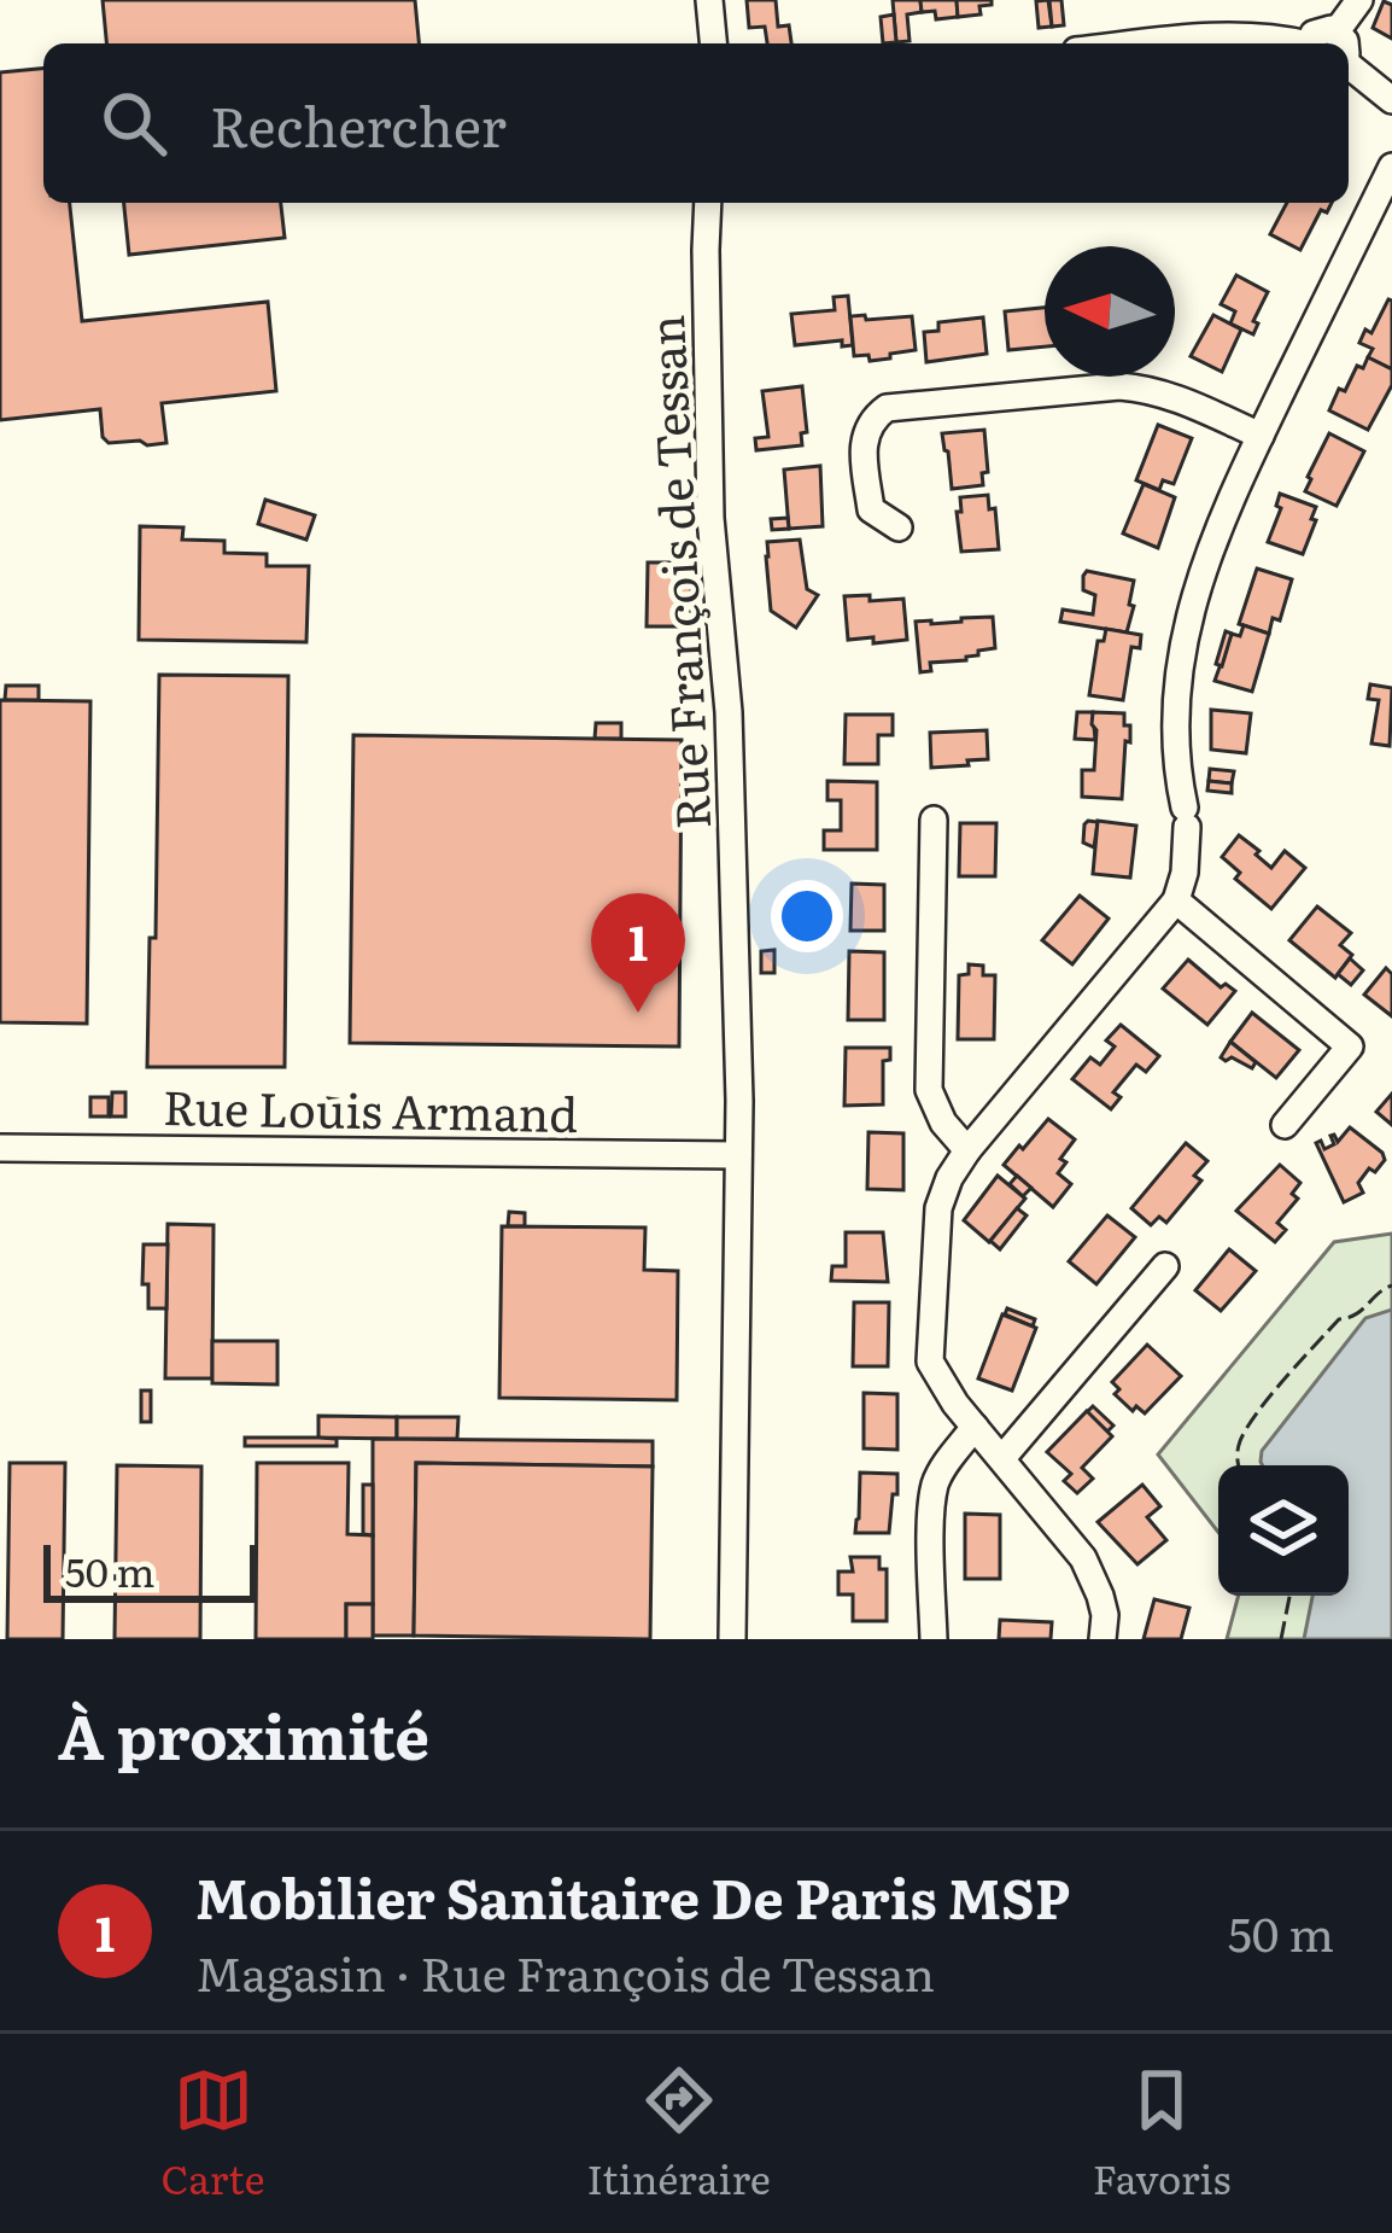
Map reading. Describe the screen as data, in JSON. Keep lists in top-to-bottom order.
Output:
{
  "streets": {
    "street": ["Rue François de Tessan", "Rue Louis Armand"]
  },
  "crossings": [
    ["Rue François de Tessan", "Rue Louis Armand"]
  ],
  "scale_bar": "50 m",
  "north": "left",
  "page": {
    "search": "Rechercher",
    "pins": "1",
    "scale": "50 m",
    "heading": "À proximité",
    "list": [
      {
        "mark": "1",
        "name": "Mobilier Sanitaire De Paris MSP",
        "note": "Magasin · Rue François de Tessan",
        "value": "50 m"
      }
    ],
    "nav": ["Carte", "Itinéraire", "Favoris"]
  }
}
